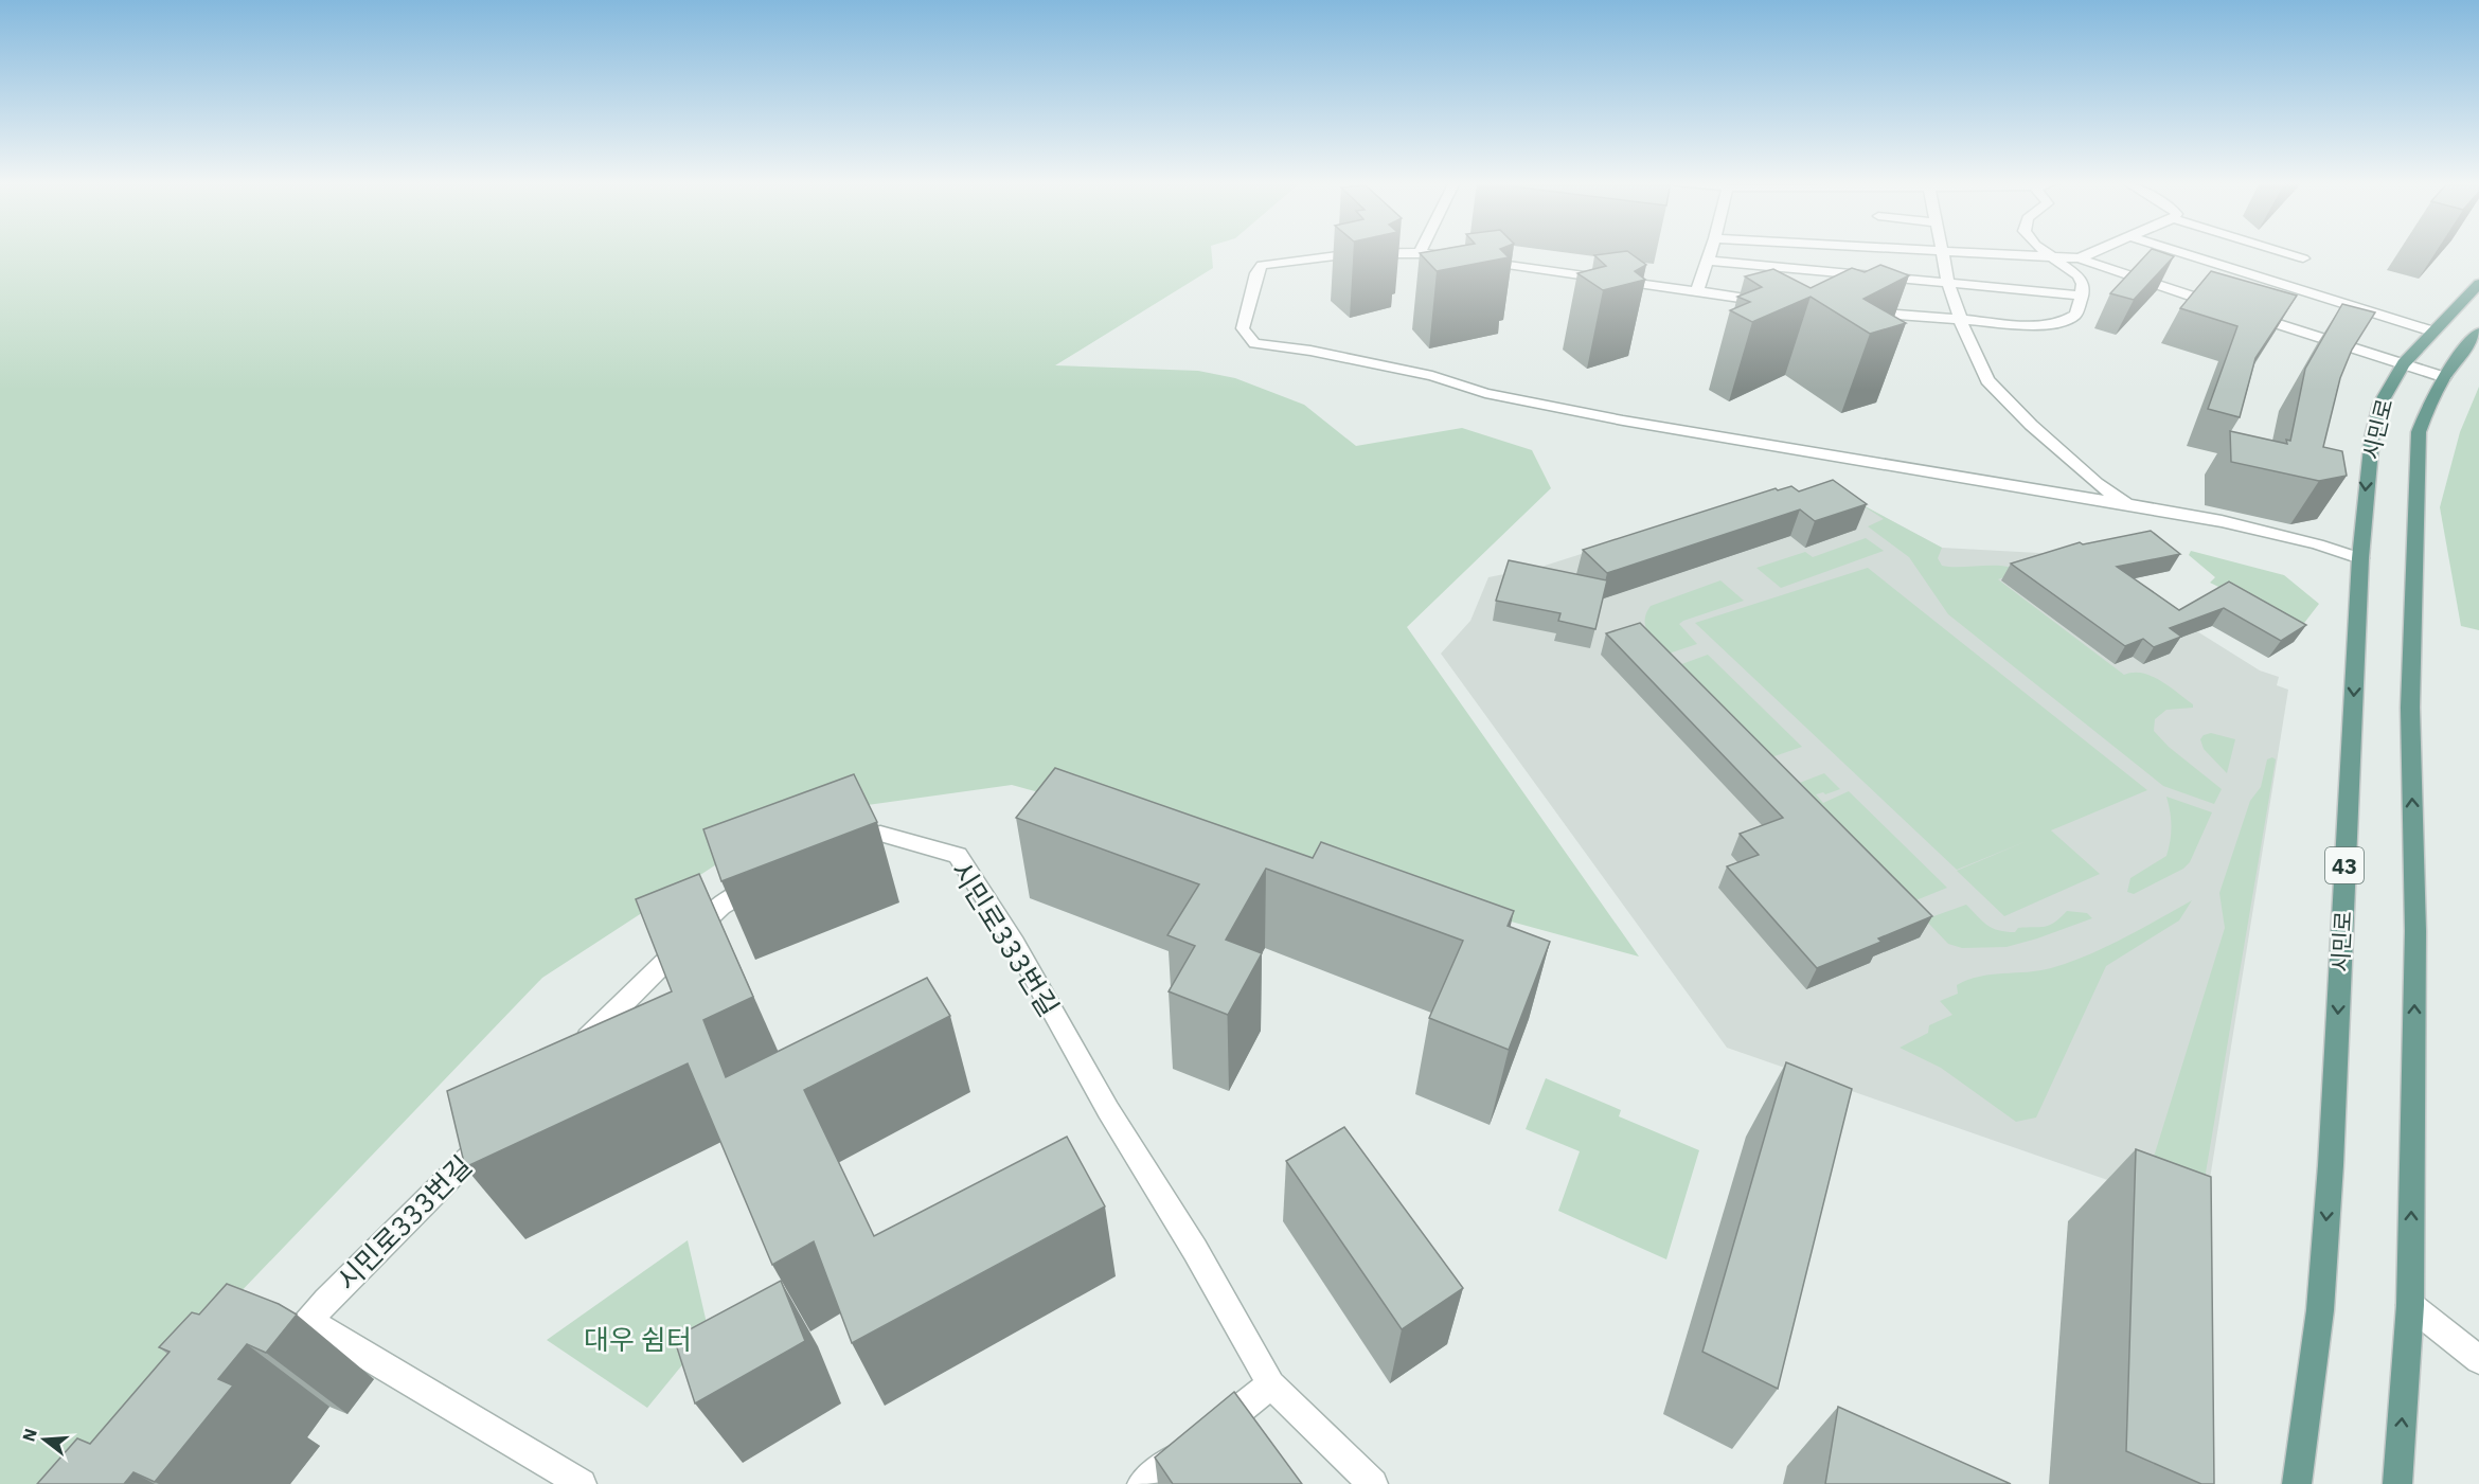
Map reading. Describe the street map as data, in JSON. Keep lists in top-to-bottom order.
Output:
{
  "streets": {
    "main road": ["시민로", "43"],
    "street": ["시민로333번길"]
  },
  "parks": ["대우 쉼터"],
  "north": "left"
}
